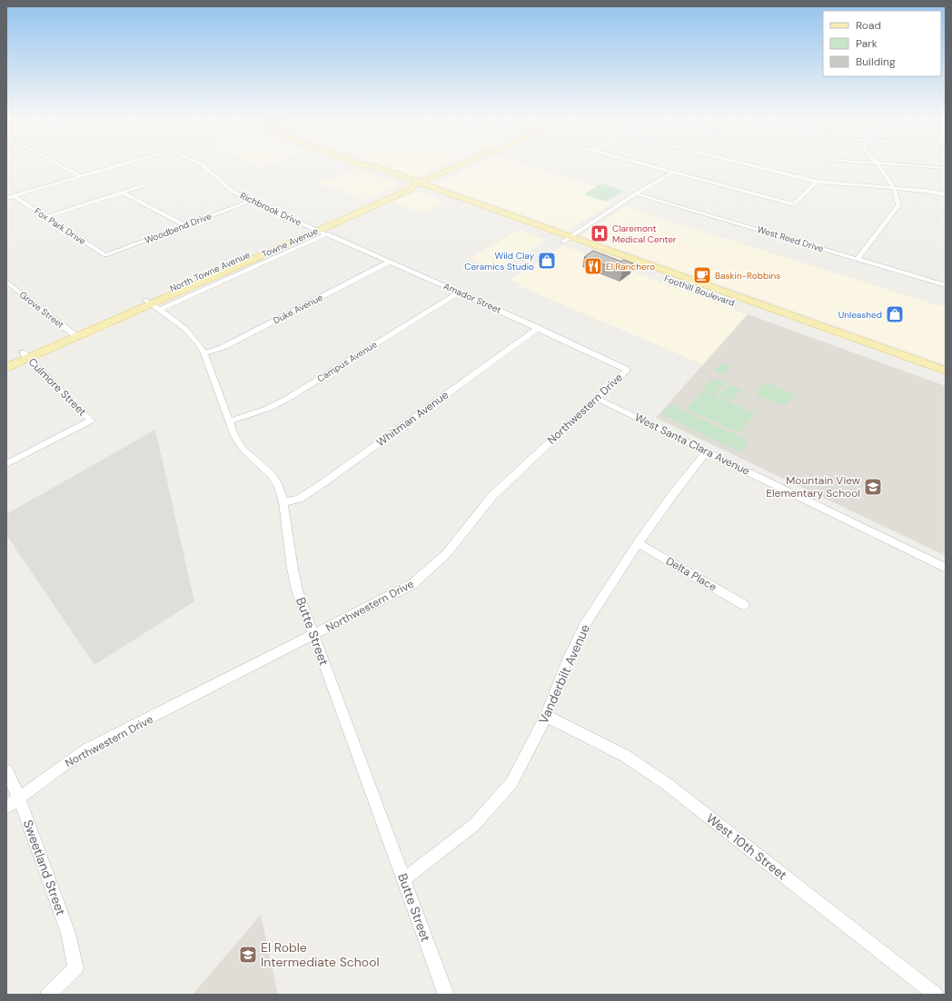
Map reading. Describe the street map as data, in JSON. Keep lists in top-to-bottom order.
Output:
{
  "streets": {
    "main road": ["Towne Avenue", "North Towne Avenue", "Foothill Boulevard"],
    "street": [
      "Richbrook Drive",
      "Fox Park Drive",
      "Woodbend Drive",
      "West Reed Drive",
      "Amador Street",
      "Duke Avenue",
      "Grove Street",
      "Campus Avenue",
      "Culmore Street",
      "Northwestern Drive",
      "Whitman Avenue",
      "West Santa Clara Avenue",
      "Delta Place",
      "Butte Street",
      "Vanderbilt Avenue",
      "West 10th Street",
      "Sweetland Street"
    ]
  },
  "crossings": [
    ["Richbrook Drive", "Woodbend Drive"],
    ["Richbrook Drive", "Towne Avenue"],
    ["Richbrook Drive", "North Towne Avenue"],
    ["Richbrook Drive", "Amador Street"],
    ["Fox Park Drive", "Woodbend Drive"],
    ["Towne Avenue", "North Towne Avenue"],
    ["Towne Avenue", "Foothill Boulevard"],
    ["Towne Avenue", "Amador Street"],
    ["North Towne Avenue", "Amador Street"],
    ["North Towne Avenue", "Grove Street"],
    ["North Towne Avenue", "Butte Street"],
    ["Amador Street", "Duke Avenue"],
    ["Amador Street", "Campus Avenue"],
    ["Amador Street", "Northwestern Drive"],
    ["Amador Street", "Whitman Avenue"],
    ["Duke Avenue", "Butte Street"],
    ["Campus Avenue", "Butte Street"],
    ["Northwestern Drive", "West Santa Clara Avenue"],
    ["Northwestern Drive", "Butte Street"],
    ["Northwestern Drive", "Sweetland Street"],
    ["Whitman Avenue", "Butte Street"],
    ["West Santa Clara Avenue", "Vanderbilt Avenue"],
    ["Delta Place", "Vanderbilt Avenue"],
    ["Butte Street", "Vanderbilt Avenue"],
    ["Vanderbilt Avenue", "West 10th Street"]
  ],
  "places": {
    "hospital": ["Claremont Medical Center"],
    "shop": ["Wild Clay Ceramics Studio", "Unleashed"],
    "restaurant": ["El Ranchero"],
    "cafe": ["Baskin-Robbins"],
    "school or university": ["Mountain View Elementary School", "El Roble Intermediate School"]
  },
  "legend": ["Road", "Park", "Building"]
}
